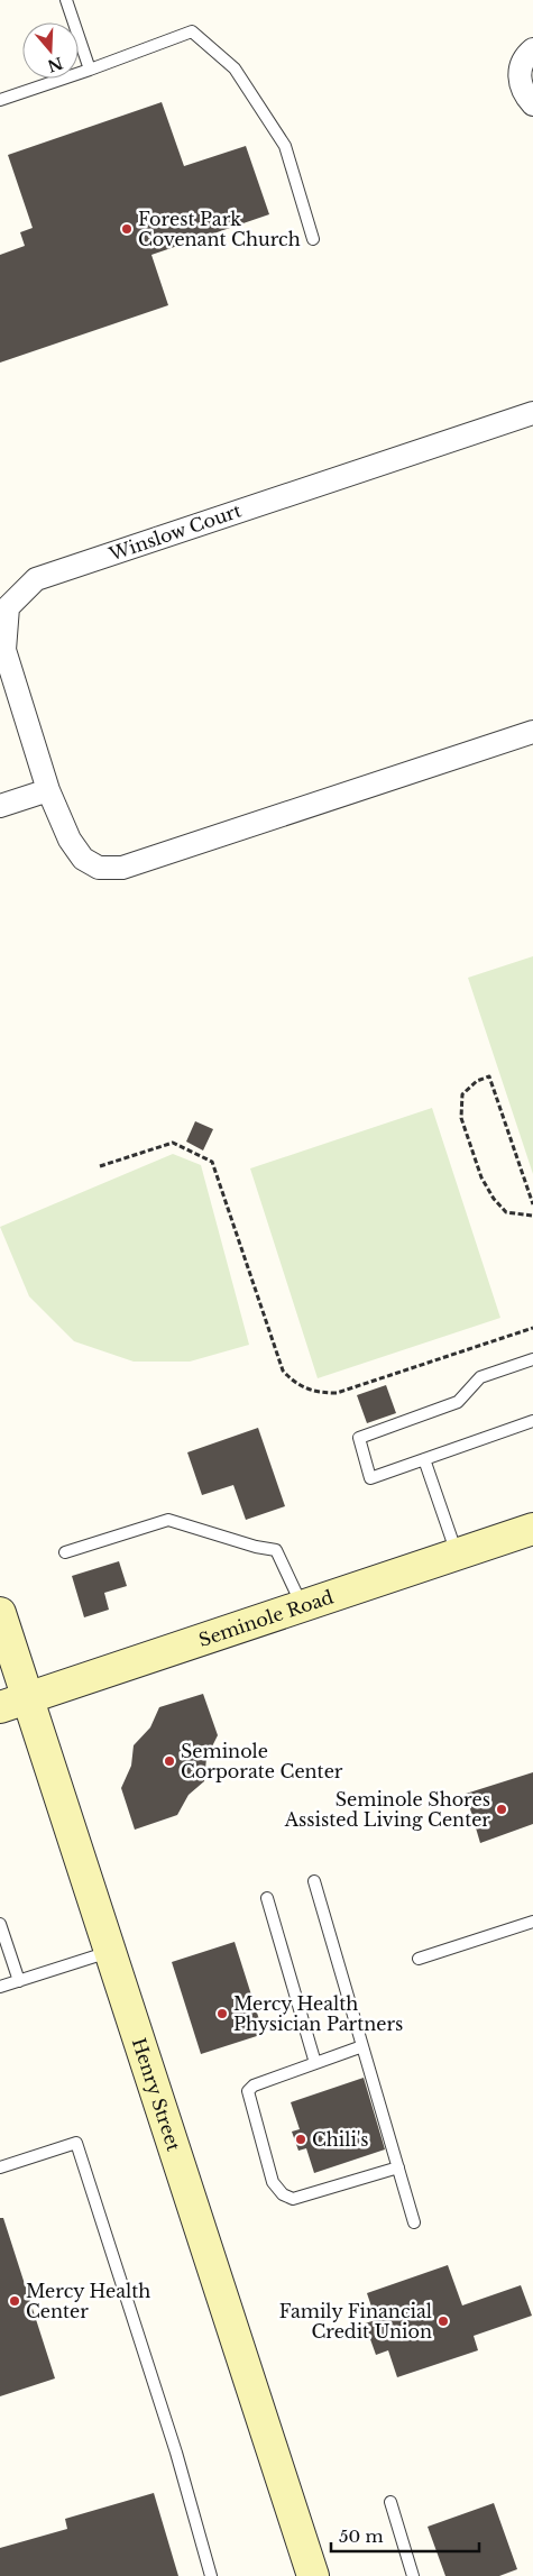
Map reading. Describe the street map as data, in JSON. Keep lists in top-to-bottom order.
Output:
{
  "streets": {
    "street": ["Winslow Court", "Seminole Road", "Henry Street"]
  },
  "crossings": [
    ["Seminole Road", "Henry Street"]
  ],
  "places": [
    "Forest Park Covenant Church",
    "Seminole Corporate Center",
    "Seminole Shores Assisted Living Center",
    "Mercy Health Physician Partners",
    "Chili's",
    "Mercy Health Center",
    "Family Financial Credit Union"
  ],
  "scale_bar": "50 m",
  "north": "bottom"
}
